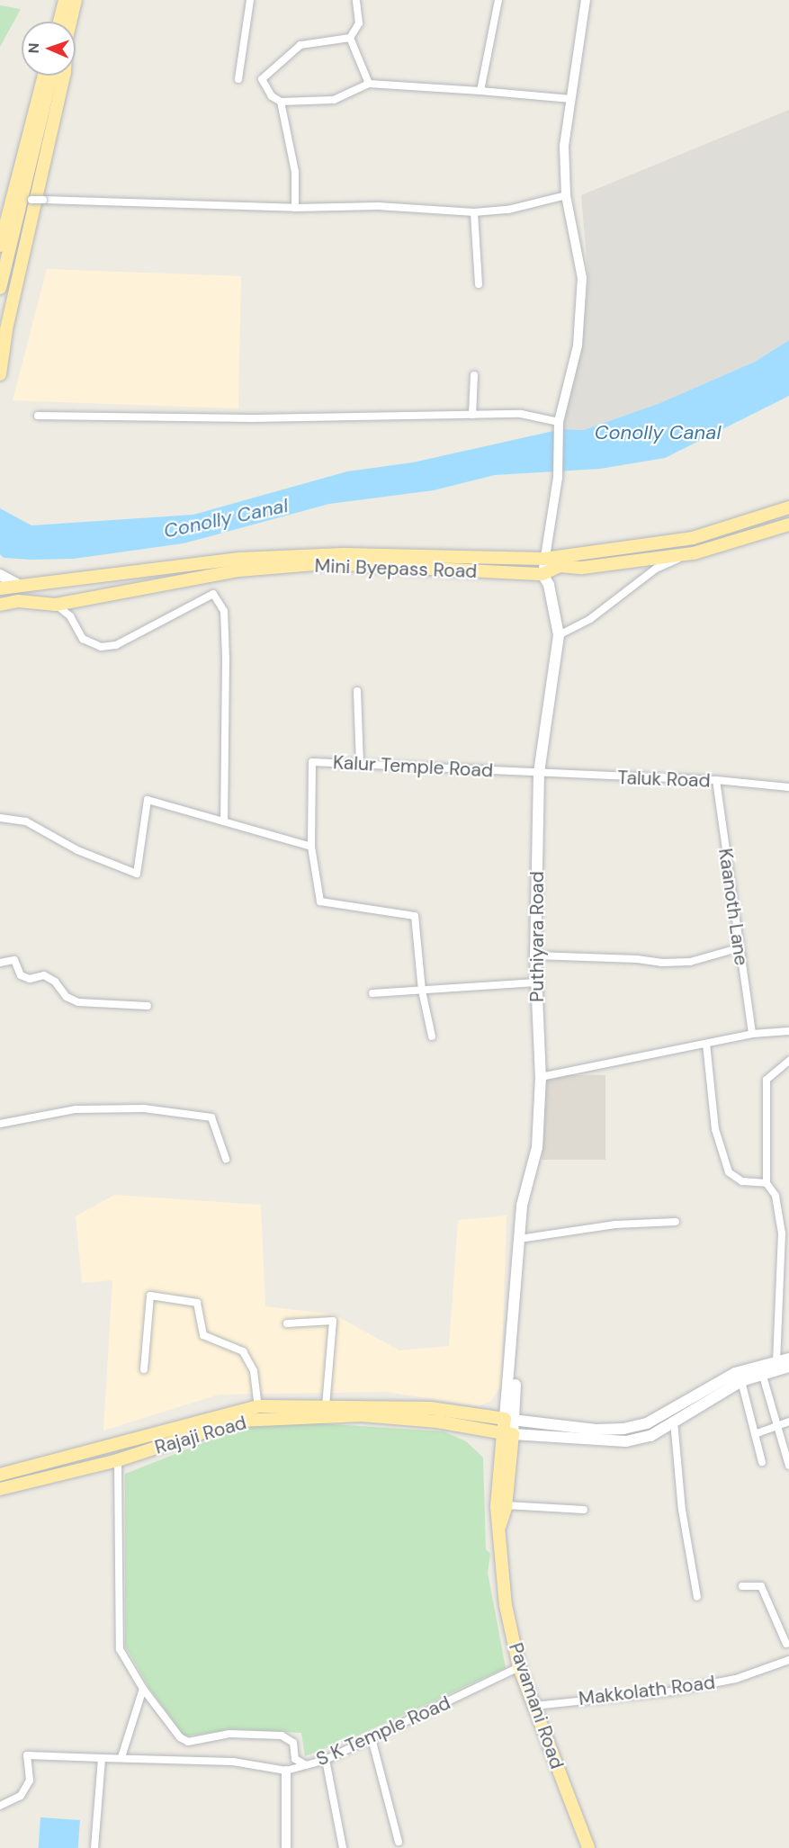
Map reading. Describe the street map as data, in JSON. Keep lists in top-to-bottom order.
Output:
{
  "streets": {
    "main road": [
      "Mini Byepass Road",
      "Puthiyara Road",
      "Rajaji Road",
      "Pavamani Road"
    ],
    "street": [
      "Kalur Temple Road",
      "Taluk Road",
      "Kaanoth Lane",
      "Makkolath Road",
      "S K Temple Road"
    ]
  },
  "crossings": [
    ["Mini Byepass Road", "Puthiyara Road"],
    ["Kalur Temple Road", "Taluk Road"],
    ["Kalur Temple Road", "Puthiyara Road"],
    ["Taluk Road", "Kaanoth Lane"],
    ["Taluk Road", "Puthiyara Road"],
    ["Rajaji Road", "Pavamani Road"],
    ["Makkolath Road", "Pavamani Road"],
    ["Pavamani Road", "S K Temple Road"]
  ],
  "water": ["Conolly Canal"],
  "north": "left"
}
